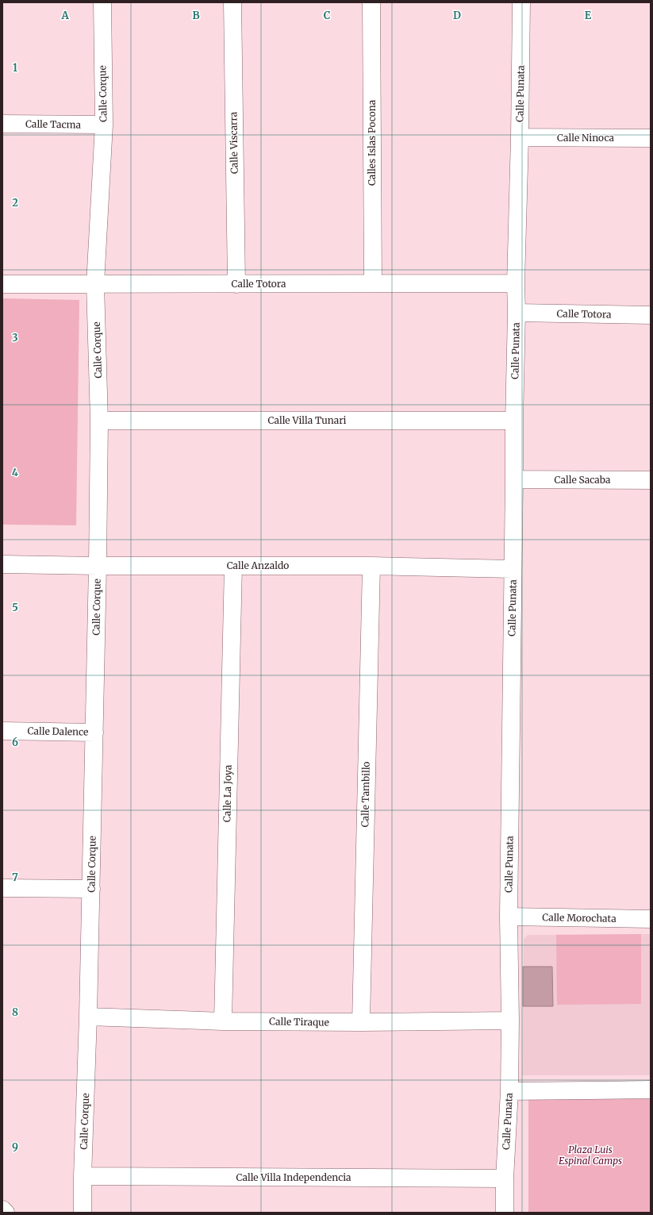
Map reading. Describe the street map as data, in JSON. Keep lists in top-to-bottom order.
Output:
{
  "streets": {
    "street": [
      "Calle Corque",
      "Calle Punata",
      "Calle Tacma",
      "Calle Ninoca",
      "Calle Viscarra",
      "Calles Islas Pocona",
      "Calle Totora",
      "Calle Villa Tunari",
      "Calle Sacaba",
      "Calle Anzaldo",
      "Calle Dalence",
      "Calle La Joya",
      "Calle Tambillo",
      "Calle Morochata",
      "Calle Tiraque",
      "Calle Villa Independencia"
    ]
  },
  "crossings": [
    ["Calle Corque", "Calle Tacma"],
    ["Calle Corque", "Calle Totora"],
    ["Calle Corque", "Calle Villa Tunari"],
    ["Calle Corque", "Calle Anzaldo"],
    ["Calle Corque", "Calle Dalence"],
    ["Calle Corque", "Calle Tiraque"],
    ["Calle Corque", "Calle Villa Independencia"],
    ["Calle Punata", "Calle Ninoca"],
    ["Calle Punata", "Calle Totora"],
    ["Calle Punata", "Calle Villa Tunari"],
    ["Calle Punata", "Calle Sacaba"],
    ["Calle Punata", "Calle Anzaldo"],
    ["Calle Punata", "Calle Morochata"],
    ["Calle Punata", "Calle Tiraque"],
    ["Calle Punata", "Calle Villa Independencia"],
    ["Calle Viscarra", "Calle Totora"],
    ["Calles Islas Pocona", "Calle Totora"],
    ["Calle Anzaldo", "Calle La Joya"],
    ["Calle Anzaldo", "Calle Tambillo"],
    ["Calle La Joya", "Calle Tiraque"],
    ["Calle Tambillo", "Calle Tiraque"]
  ],
  "parks": ["Plaza Luis Espinal Camps"],
  "grid": {
    "columns": [
      "A",
      "B",
      "C",
      "D",
      "E"
    ],
    "rows": [
      "1",
      "2",
      "3",
      "4",
      "5",
      "6",
      "7",
      "8",
      "9"
    ]
  }
}
